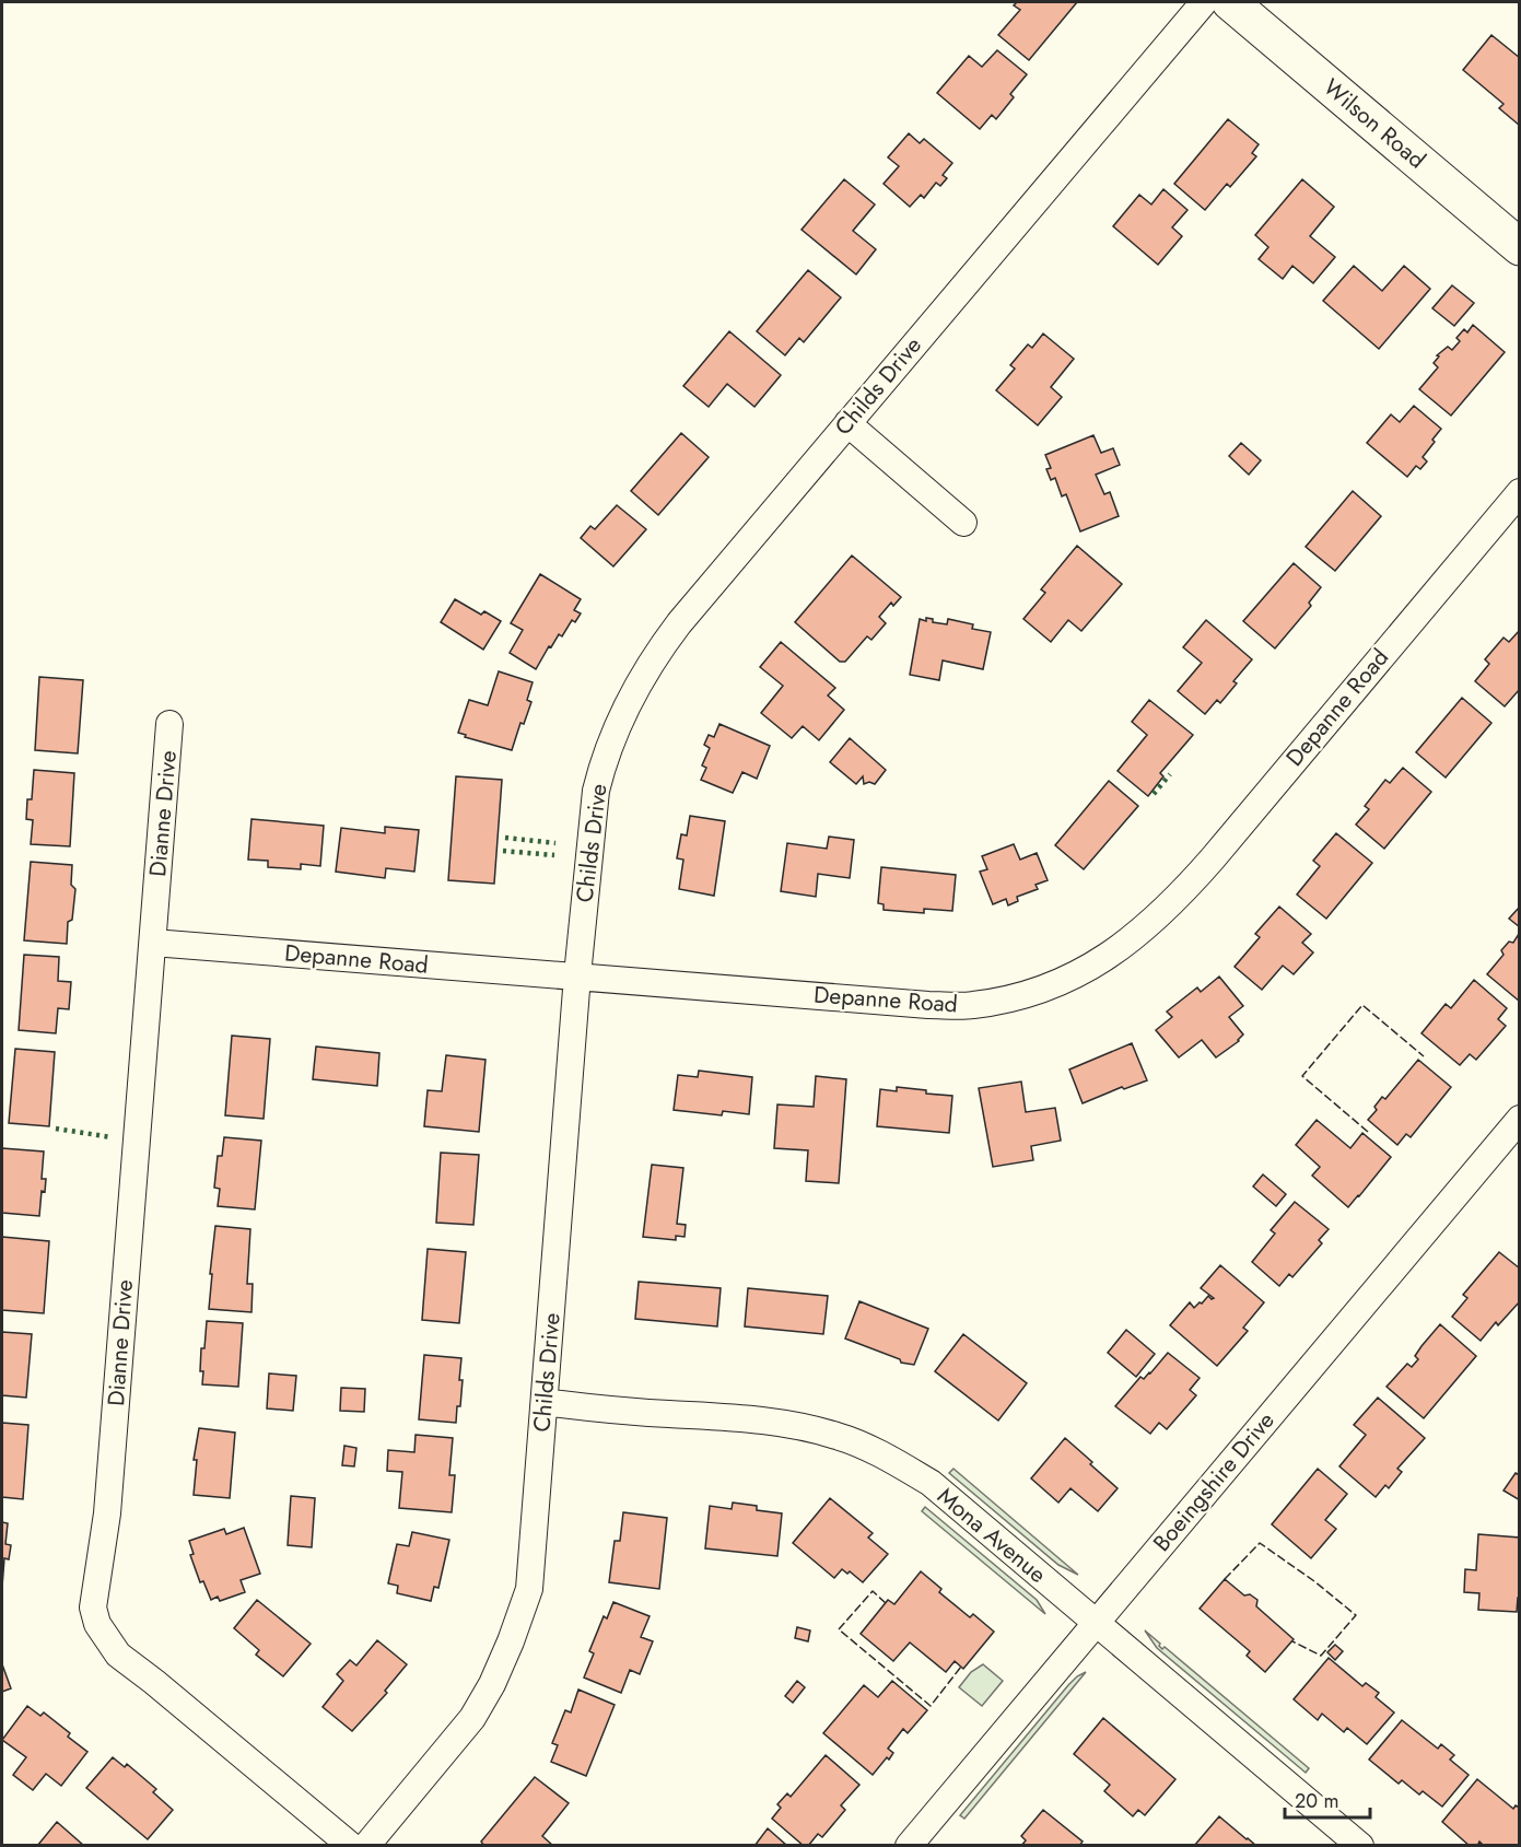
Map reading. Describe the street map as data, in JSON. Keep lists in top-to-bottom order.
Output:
{
  "streets": {
    "street": [
      "Wilson Road",
      "Childs Drive",
      "Depanne Road",
      "Dianne Drive",
      "Boeingshire Drive",
      "Mona Avenue"
    ]
  },
  "crossings": [
    ["Childs Drive", "Depanne Road"],
    ["Childs Drive", "Mona Avenue"],
    ["Depanne Road", "Dianne Drive"],
    ["Boeingshire Drive", "Mona Avenue"]
  ],
  "scale_bar": "20 m"
}
